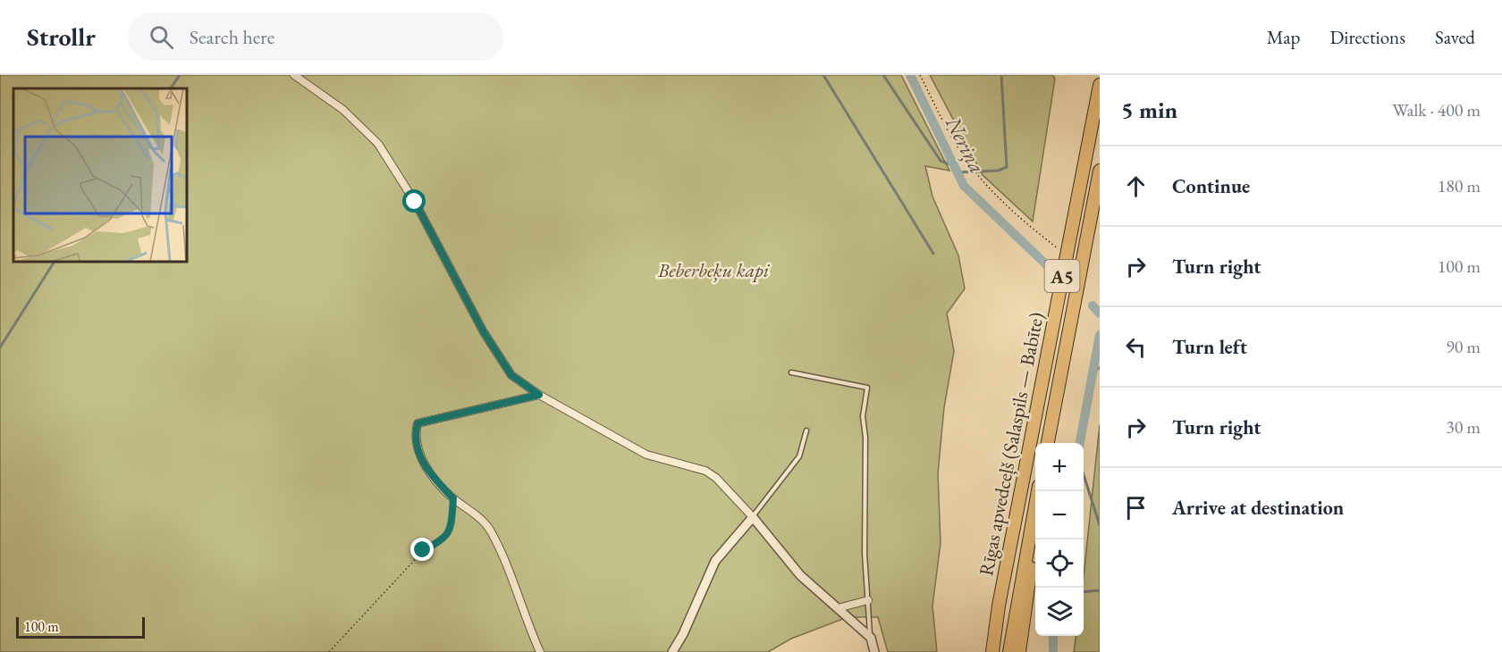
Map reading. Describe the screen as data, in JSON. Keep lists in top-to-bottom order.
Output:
{
  "streets": {
    "highway": ["A5", "Rīgas apvedceļš (Salaspils — Babīte)"]
  },
  "water": ["Neriņa"],
  "parks": ["Beberbeķu kapi"],
  "scale_bar": "100 m",
  "page": {
    "header": "Strollr",
    "search": "Search here",
    "nav": ["Map", "Directions", "Saved"],
    "heading": ["5 min", "Walk · 400 m"],
    "list": [
      ["Continue", "180 m"],
      ["Turn right", "100 m"],
      ["Turn left", "90 m"],
      ["Turn right", "30 m"],
      "Arrive at destination"
    ],
    "map_buttons": ["+", "−"],
    "scale": "100 m"
  }
}
